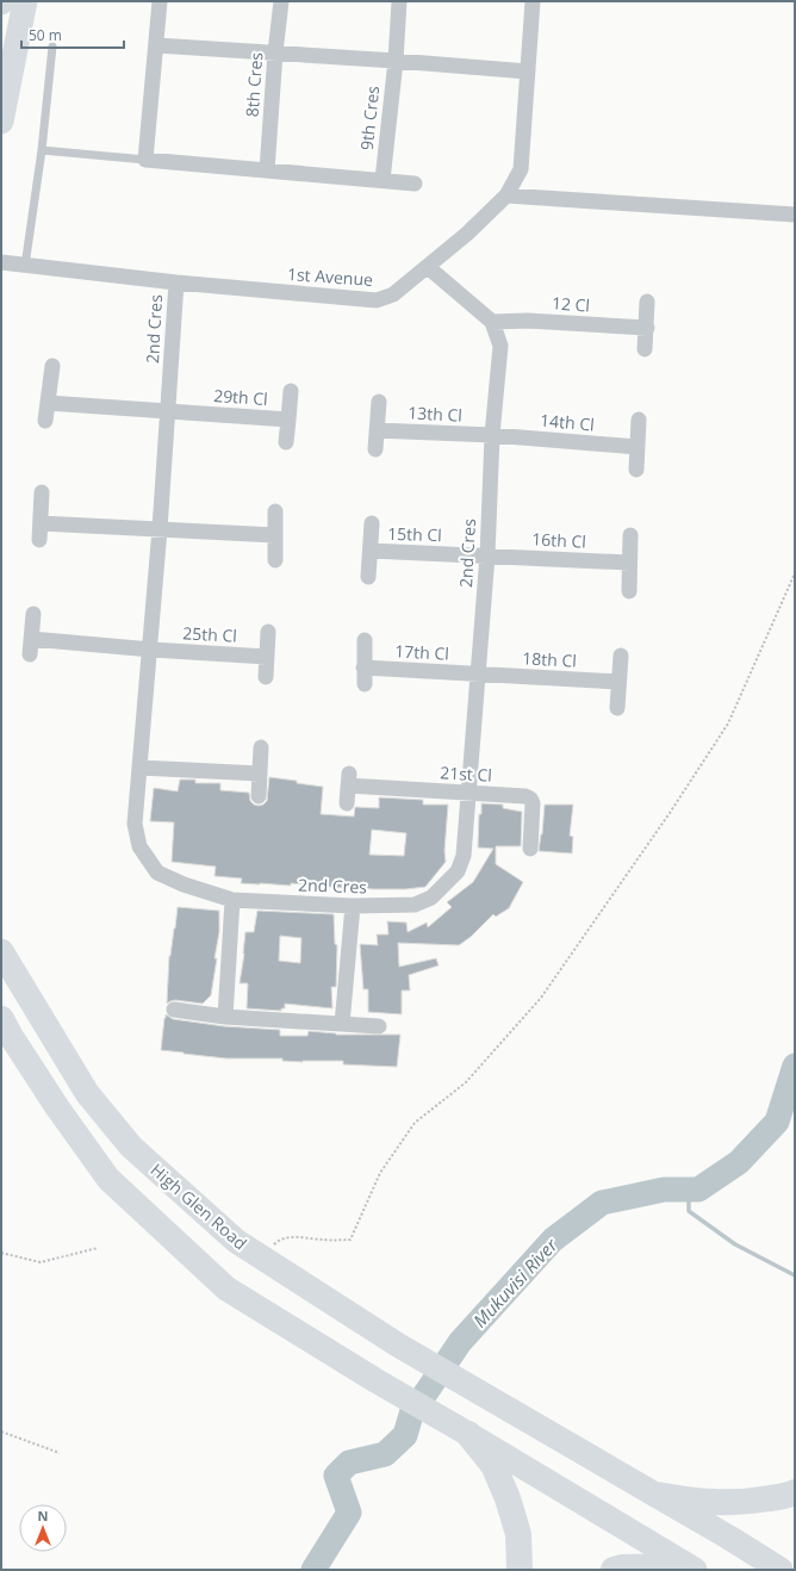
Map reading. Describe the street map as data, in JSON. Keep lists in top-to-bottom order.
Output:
{
  "streets": {
    "main road": ["High Glen Road"],
    "street": [
      "8th Cres",
      "9th Cres",
      "1st Avenue",
      "12 Cl",
      "2nd Cres",
      "29th Cl",
      "13th Cl",
      "14th Cl",
      "15th Cl",
      "16th Cl",
      "25th Cl",
      "17th Cl",
      "18th Cl",
      "21st Cl"
    ]
  },
  "crossings": [
    ["1st Avenue", "2nd Cres"],
    ["12 Cl", "2nd Cres"],
    ["2nd Cres", "29th Cl"],
    ["2nd Cres", "13th Cl"],
    ["2nd Cres", "14th Cl"],
    ["2nd Cres", "15th Cl"],
    ["2nd Cres", "16th Cl"],
    ["2nd Cres", "25th Cl"],
    ["2nd Cres", "17th Cl"],
    ["2nd Cres", "18th Cl"],
    ["2nd Cres", "21st Cl"],
    ["13th Cl", "14th Cl"],
    ["15th Cl", "16th Cl"],
    ["17th Cl", "18th Cl"]
  ],
  "water": ["Mukuvisi River"],
  "scale_bar": "50 m",
  "north": "top"
}
